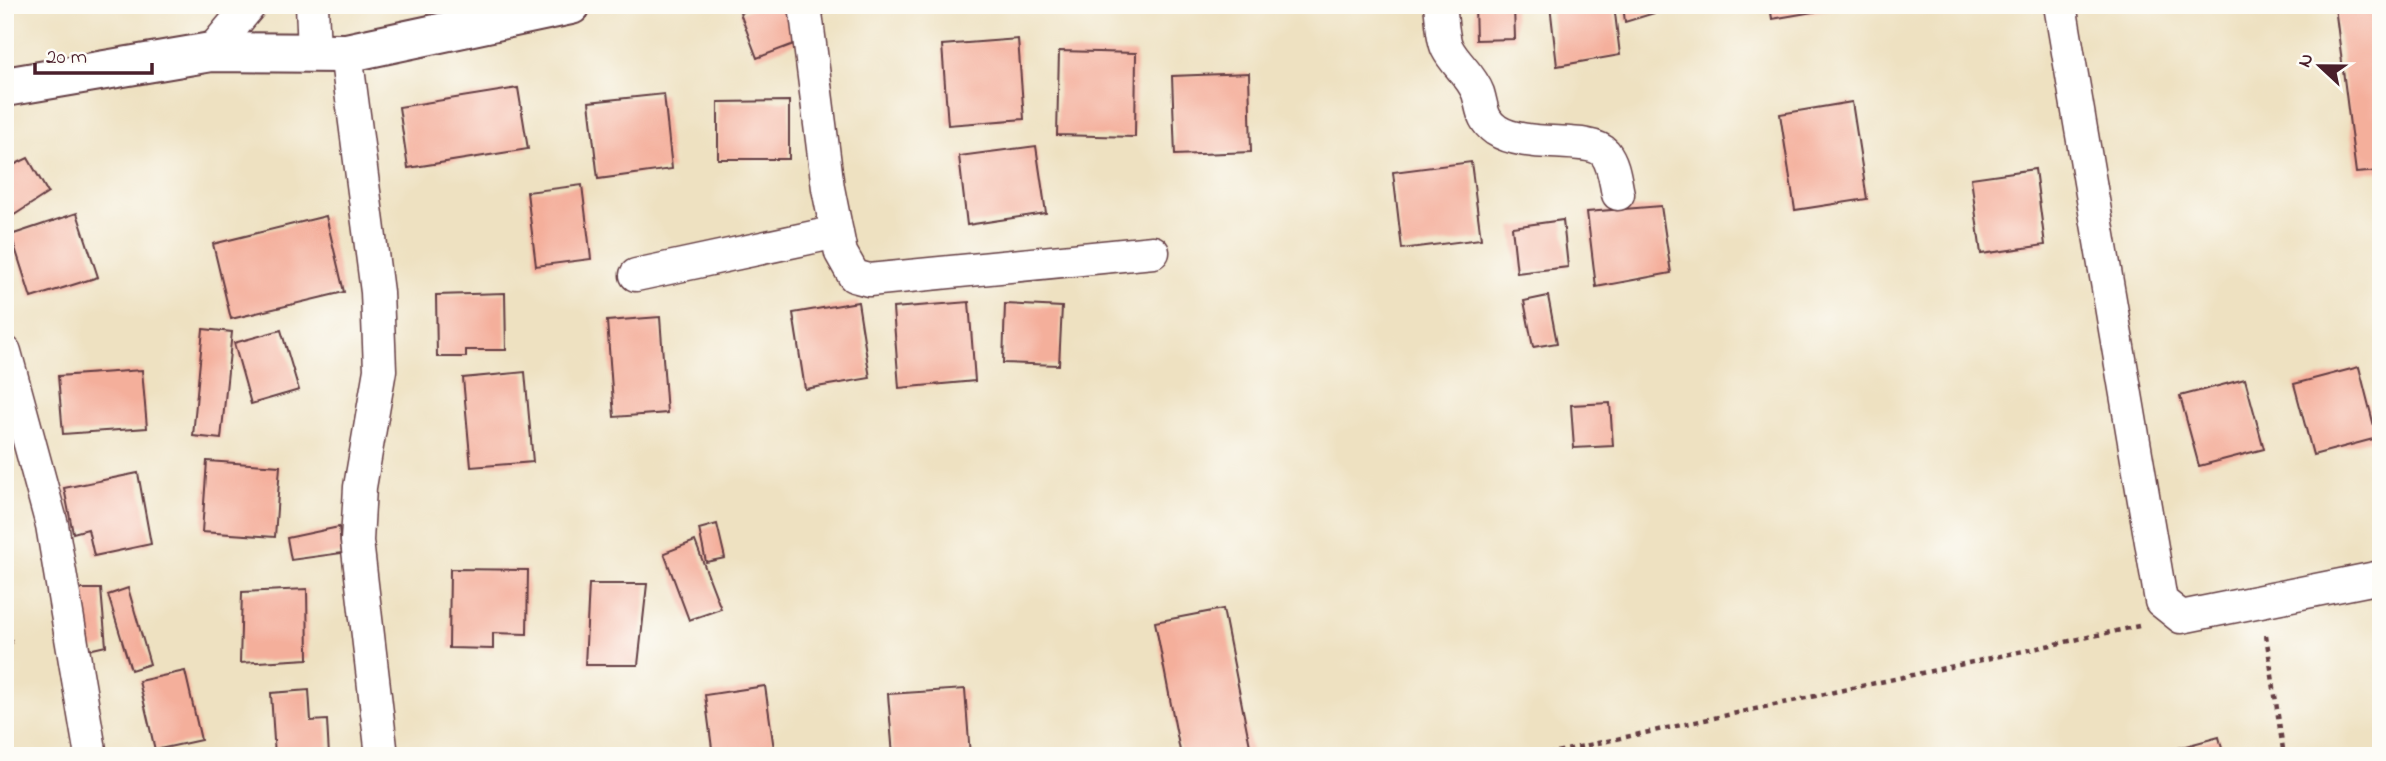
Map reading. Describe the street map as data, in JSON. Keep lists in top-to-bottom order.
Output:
{
  "scale_bar": "20 m",
  "north": "left"
}
